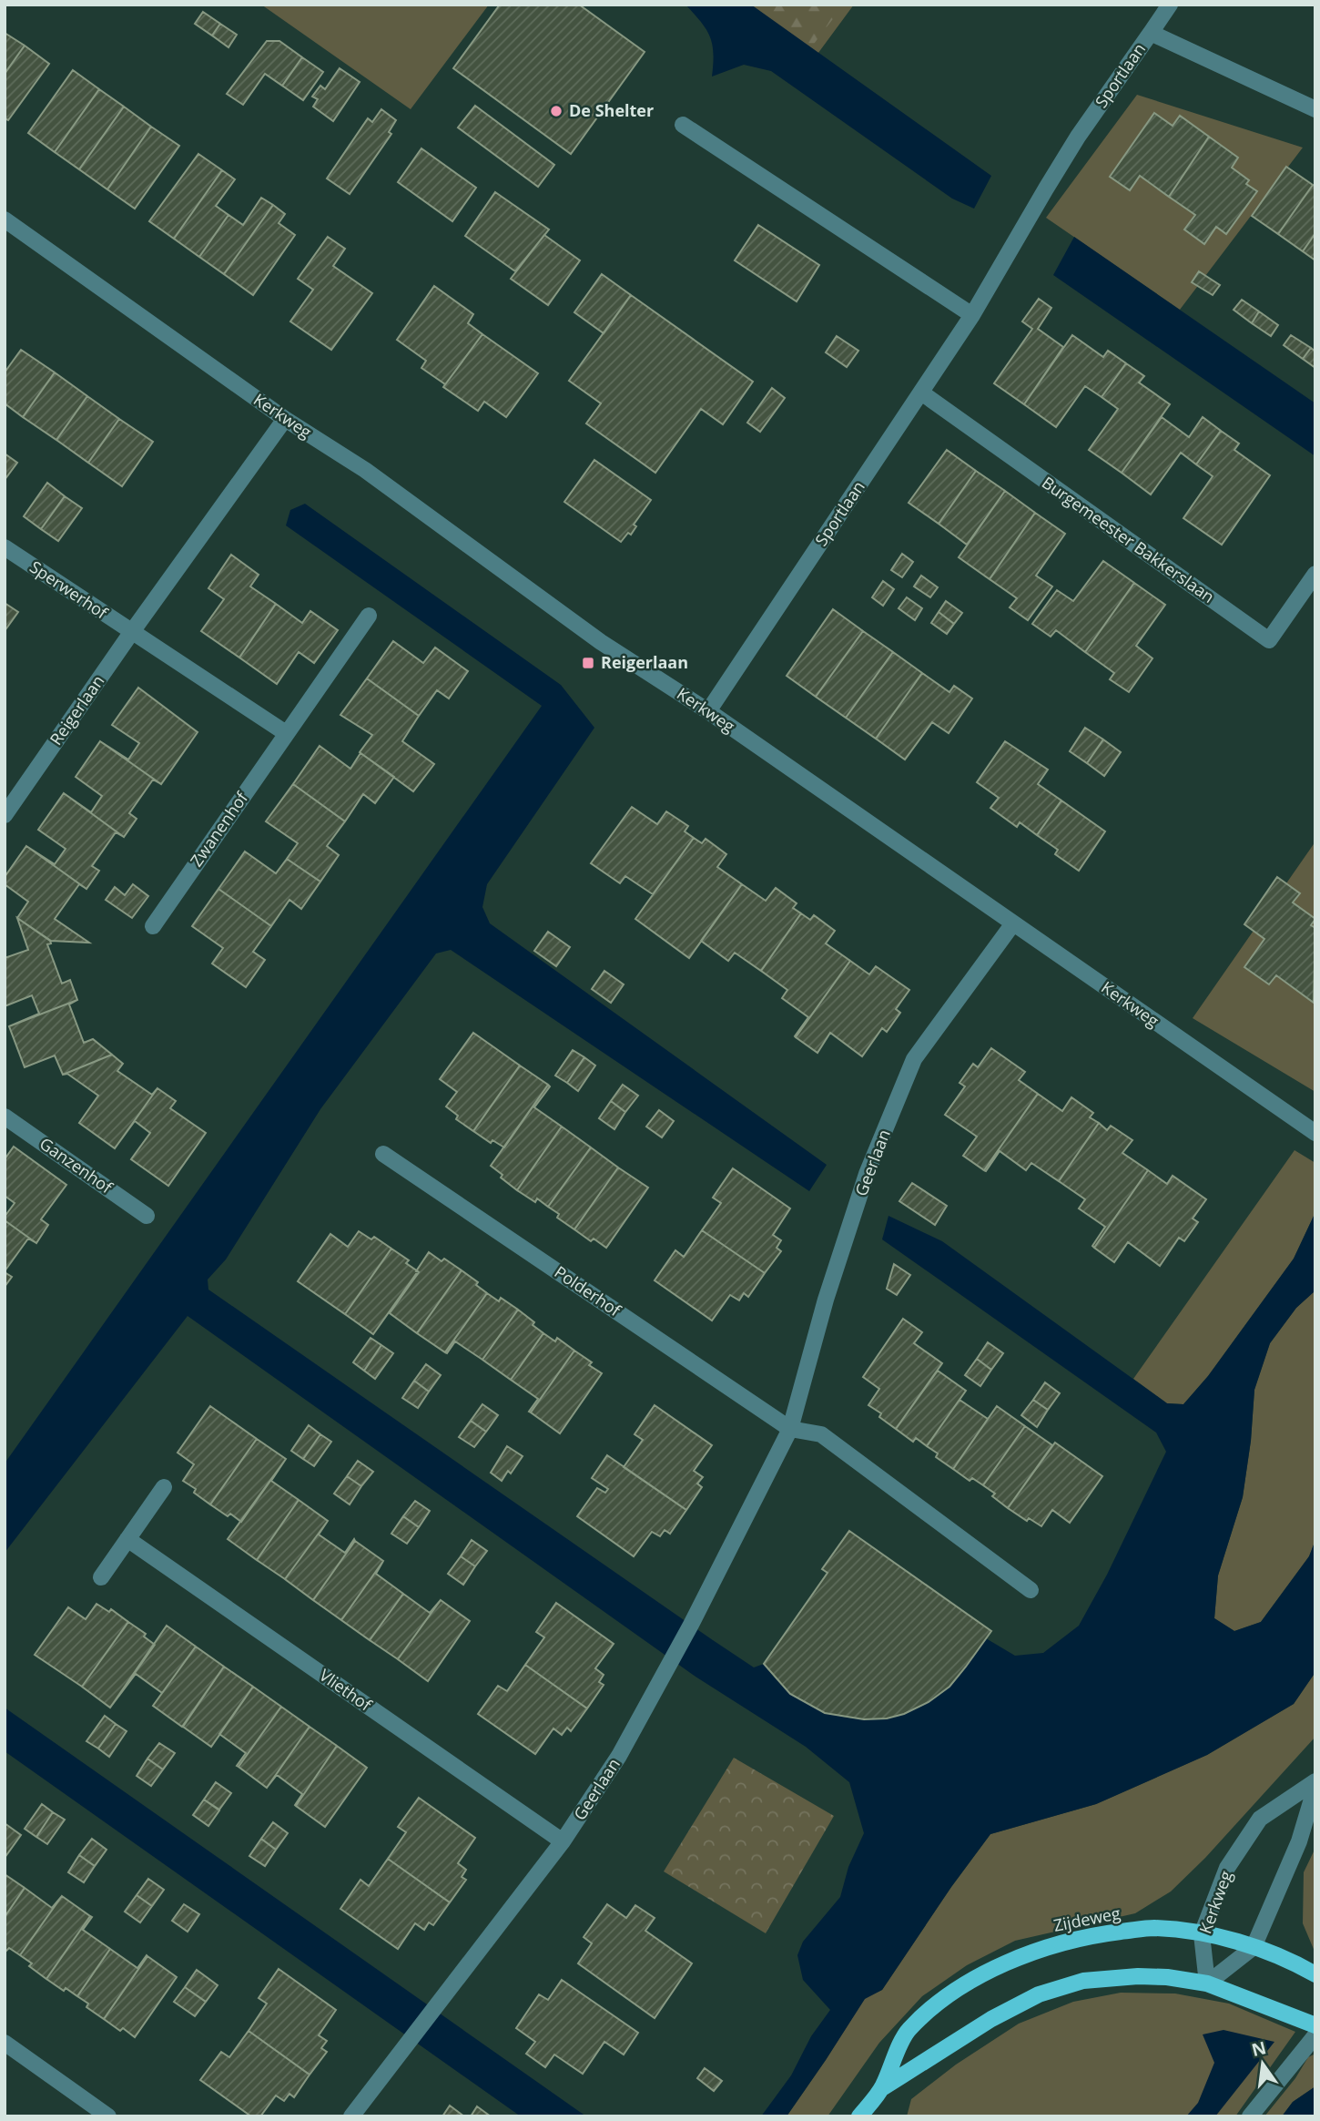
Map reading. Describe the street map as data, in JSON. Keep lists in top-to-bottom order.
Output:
{
  "streets": {
    "main road": ["Zijdeweg"],
    "street": [
      "Sportlaan",
      "Kerkweg",
      "Burgemeester Bakkerslaan",
      "Sperwerhof",
      "Reigerlaan",
      "Zwanenhof",
      "Geerlaan",
      "Ganzenhof",
      "Polderhof",
      "Vliethof"
    ]
  },
  "crossings": [
    ["Sportlaan", "Kerkweg"],
    ["Sportlaan", "Burgemeester Bakkerslaan"],
    ["Kerkweg", "Reigerlaan"],
    ["Kerkweg", "Geerlaan"],
    ["Kerkweg", "Zijdeweg"],
    ["Sperwerhof", "Reigerlaan"],
    ["Geerlaan", "Polderhof"],
    ["Geerlaan", "Vliethof"]
  ],
  "places": {
    "other": ["De Shelter"],
    "transit": ["Reigerlaan"]
  },
  "north": "top"
}
